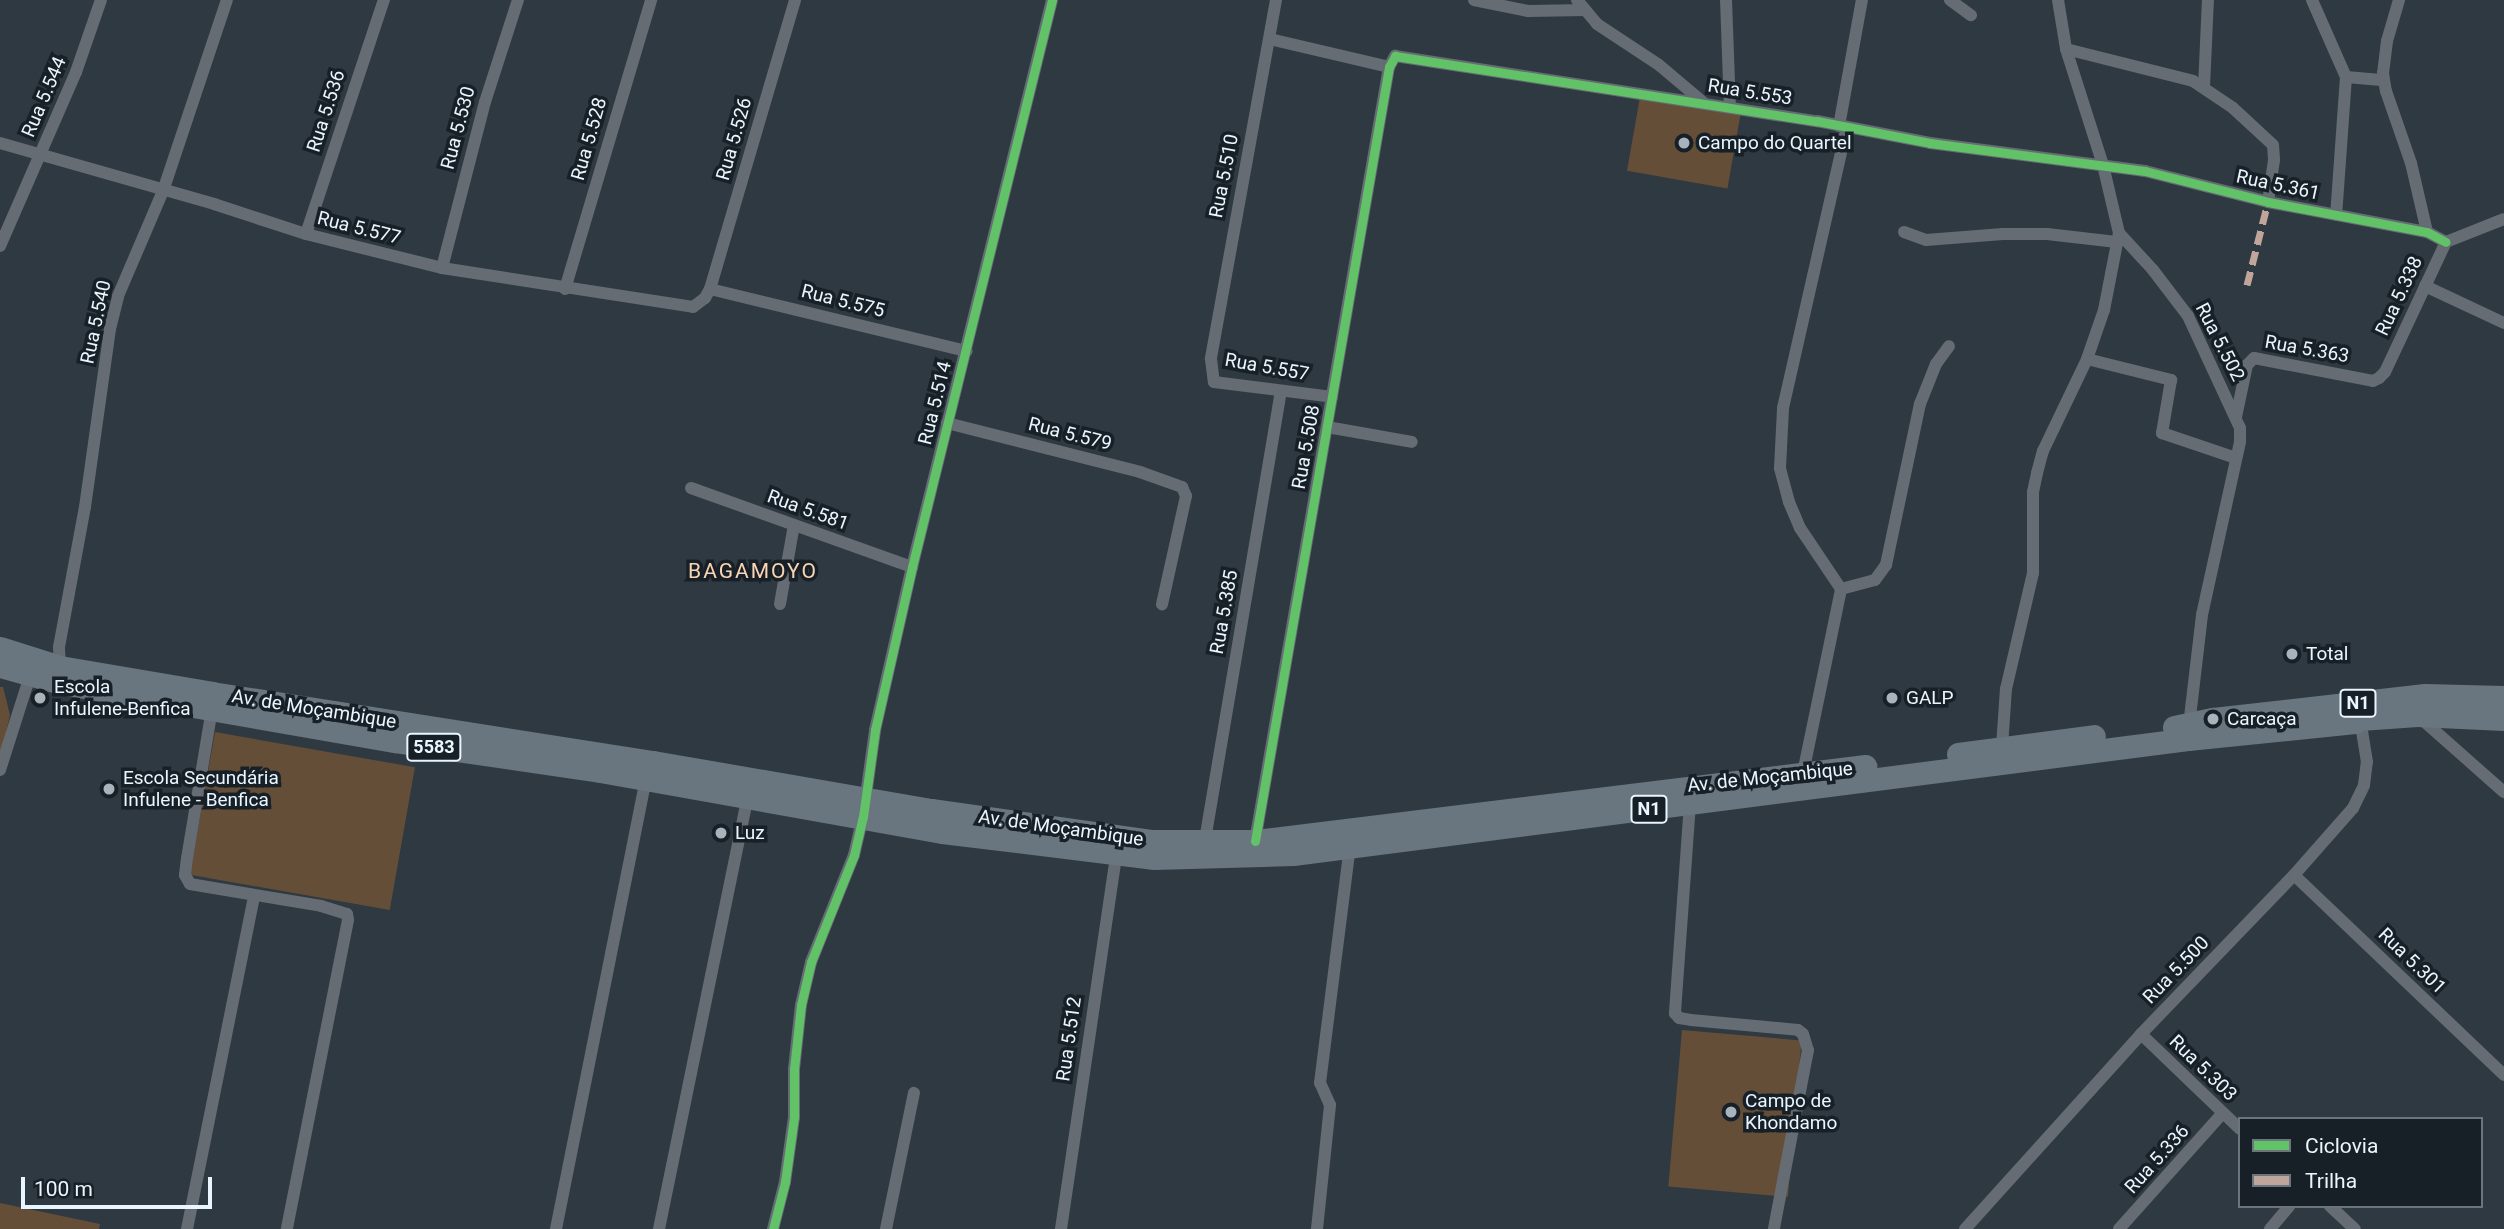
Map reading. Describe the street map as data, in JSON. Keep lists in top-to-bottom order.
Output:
{
  "streets": {
    "highway": ["N1", "Av. de Moçambique", "5583"],
    "street": [
      "Rua 5.553",
      "Rua 5.544",
      "Rua 5.536",
      "Rua 5.530",
      "Rua 5.528",
      "Rua 5.526",
      "Rua 5.510",
      "Rua 5.361",
      "Rua 5.577",
      "Rua 5.338",
      "Rua 5.575",
      "Rua 5.540",
      "Rua 5.502",
      "Rua 5.363",
      "Rua 5.557",
      "Rua 5.514",
      "Rua 5.579",
      "Rua 5.508",
      "Rua 5.581",
      "Rua 5.385",
      "Rua 5.301",
      "Rua 5.500",
      "Rua 5.512",
      "Rua 5.303",
      "Rua 5.336"
    ]
  },
  "crossings": [
    ["Rua 5.553", "Rua 5.510"],
    ["Rua 5.553", "Rua 5.361"],
    ["Rua 5.553", "Rua 5.502"],
    ["Rua 5.553", "Rua 5.508"],
    ["Rua 5.544", "Rua 5.577"],
    ["Rua 5.536", "Rua 5.577"],
    ["Rua 5.530", "Rua 5.577"],
    ["Rua 5.528", "Rua 5.577"],
    ["Rua 5.526", "Rua 5.577"],
    ["Rua 5.526", "Rua 5.575"],
    ["Rua 5.510", "Rua 5.557"],
    ["Rua 5.361", "Rua 5.338"],
    ["Rua 5.361", "Rua 5.502"],
    ["Rua 5.577", "Rua 5.575"],
    ["Rua 5.577", "Rua 5.540"],
    ["Rua 5.338", "Rua 5.363"],
    ["Rua 5.575", "Rua 5.514"],
    ["Rua 5.540", "Av. de Moçambique"],
    ["Rua 5.502", "Rua 5.363"],
    ["Rua 5.502", "Av. de Moçambique"],
    ["Rua 5.557", "Rua 5.508"],
    ["Rua 5.557", "Rua 5.385"],
    ["Rua 5.514", "Rua 5.579"],
    ["Rua 5.514", "Rua 5.581"],
    ["Rua 5.514", "Av. de Moçambique"],
    ["Rua 5.508", "Av. de Moçambique"],
    ["Rua 5.385", "Av. de Moçambique"],
    ["N1", "Av. de Moçambique"],
    ["N1", "Rua 5.500"],
    ["Av. de Moçambique", "Rua 5.500"],
    ["Av. de Moçambique", "Rua 5.512"],
    ["Rua 5.301", "Rua 5.500"],
    ["Rua 5.500", "Rua 5.303"],
    ["Rua 5.303", "Rua 5.336"]
  ],
  "districts": ["BAGAMOYO"],
  "places": [
    "Campo do Quartel",
    "Total",
    "Escola Infulene-Benfica",
    "GALP",
    "Carcaça",
    "Escola Secundária Infulene - Benfica",
    "Luz",
    "Campo de Khondamo"
  ],
  "legend": ["Ciclovia", "Trilha"],
  "scale_bar": "100 m"
}
